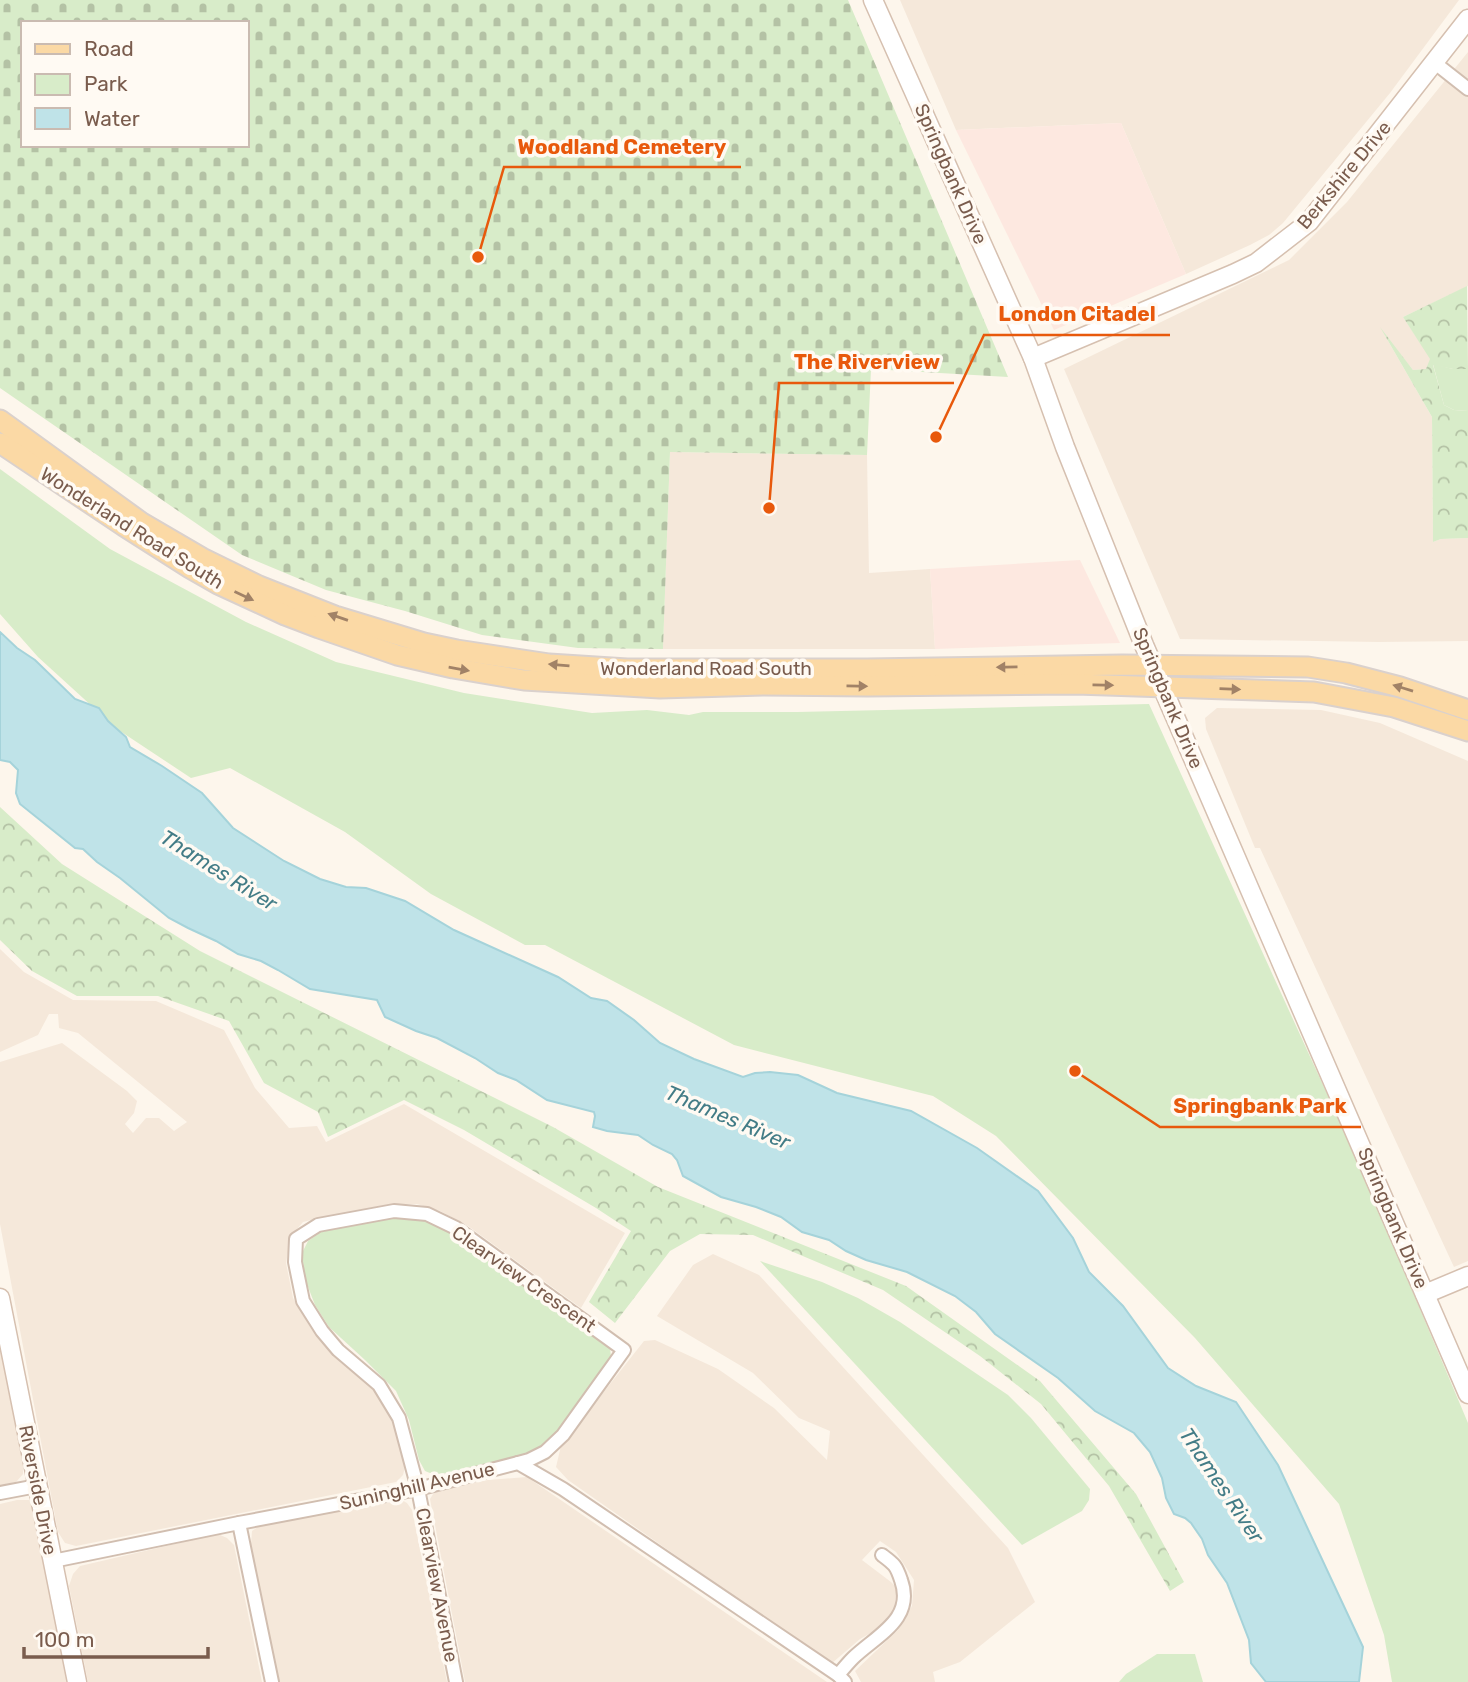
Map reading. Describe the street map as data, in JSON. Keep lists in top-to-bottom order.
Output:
{
  "streets": {
    "main road": [
      "Springbank Drive",
      "Berkshire Drive",
      "Wonderland Road South",
      "Riverside Drive"
    ],
    "street": ["Clearview Crescent", "Suninghill Avenue", "Clearview Avenue"]
  },
  "crossings": [
    ["Springbank Drive", "Berkshire Drive"],
    ["Springbank Drive", "Wonderland Road South"],
    ["Clearview Crescent", "Suninghill Avenue"],
    ["Clearview Crescent", "Clearview Avenue"],
    ["Suninghill Avenue", "Riverside Drive"],
    ["Suninghill Avenue", "Clearview Avenue"]
  ],
  "water": ["Thames River"],
  "places": [
    "Woodland Cemetery",
    "London Citadel",
    "The Riverview",
    "Springbank Park"
  ],
  "legend": ["Road", "Park", "Water"],
  "scale_bar": "100 m"
}
